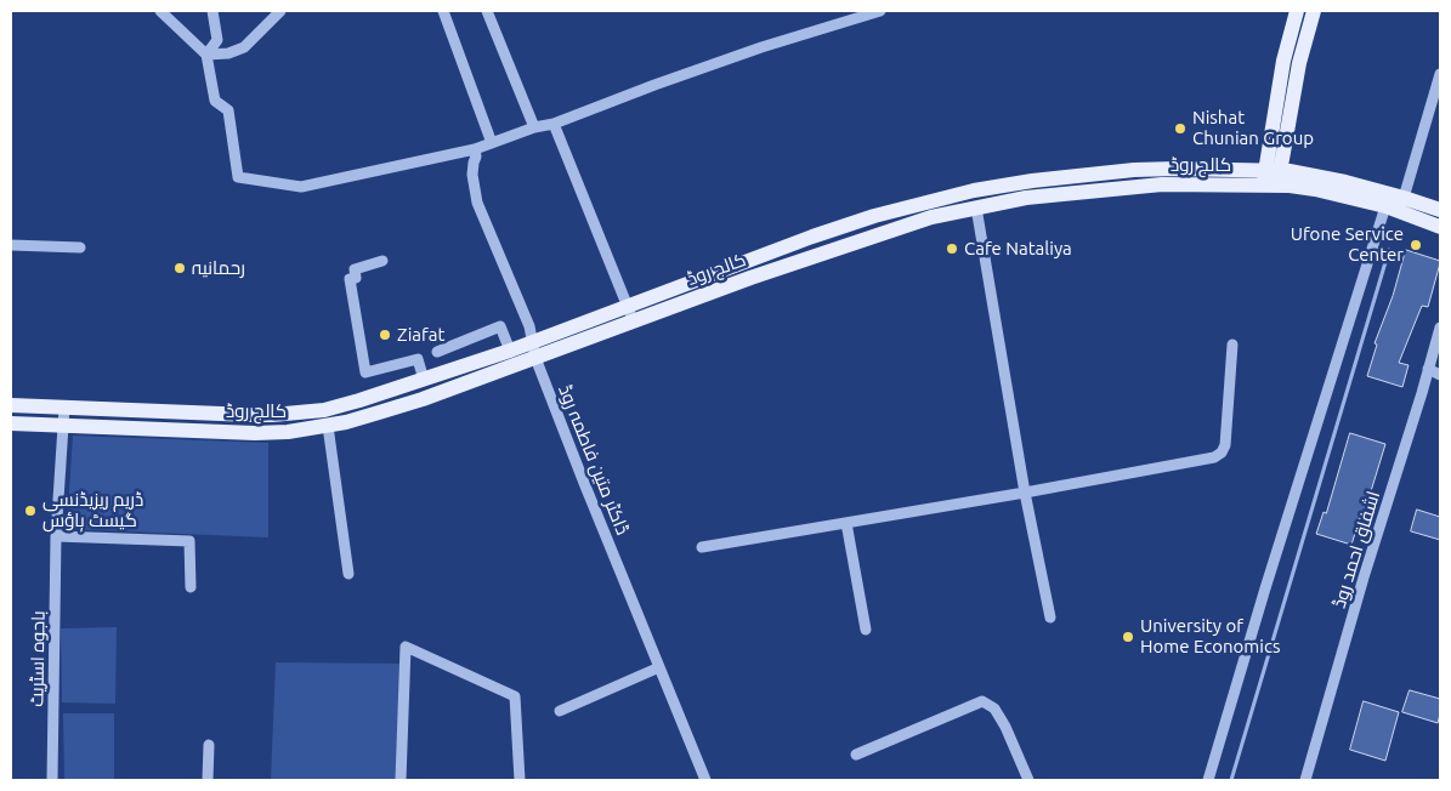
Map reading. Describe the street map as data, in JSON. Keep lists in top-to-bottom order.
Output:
{
  "streets": {
    "main road": ["کالج روڈ"],
    "street": ["ڈاکٹر متین فاطمہ روڈ", "اشفاق احمد روڈ", "باجوہ اسٹریٹ"]
  },
  "crossings": [
    ["کالج روڈ", "ڈاکٹر متین فاطمہ روڈ"],
    ["کالج روڈ", "باجوہ اسٹریٹ"]
  ],
  "places": [
    "Nishat Chunian Group",
    "Ufone Service Center",
    "Cafe Nataliya",
    "رحمانیہ",
    "Ziafat",
    "ڈریم ریزیڈنسی گیسٹ ہاؤس",
    "University of Home Economics"
  ]
}
